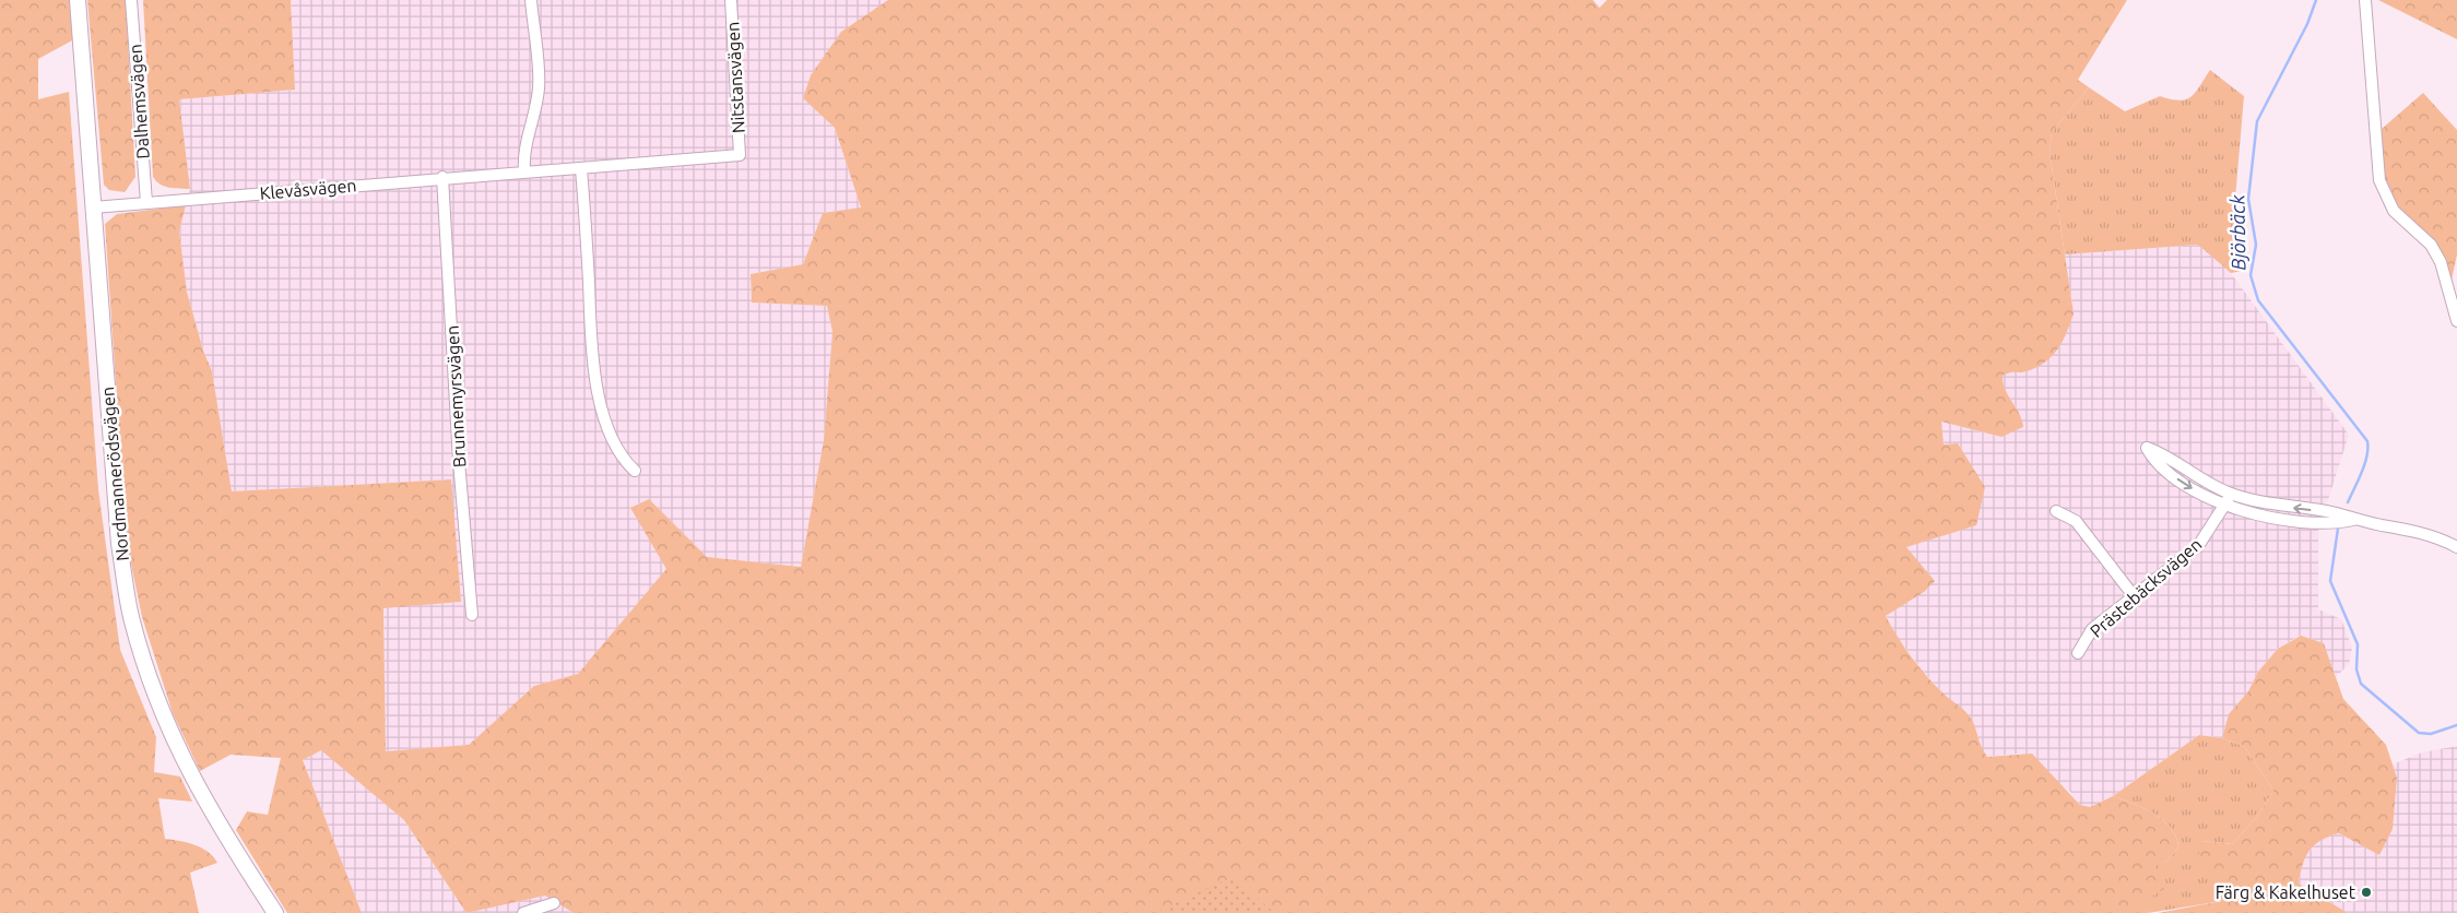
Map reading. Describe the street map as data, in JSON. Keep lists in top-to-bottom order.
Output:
{
  "streets": {
    "main road": ["Nordmannerödsvägen"],
    "street": [
      "Nitstansvägen",
      "Dalhemsvägen",
      "Klevåsvägen",
      "Brunnemyrsvägen",
      "Prästebäcksvägen"
    ]
  },
  "crossings": [
    ["Nitstansvägen", "Klevåsvägen"],
    ["Dalhemsvägen", "Klevåsvägen"],
    ["Klevåsvägen", "Brunnemyrsvägen"],
    ["Klevåsvägen", "Nordmannerödsvägen"]
  ],
  "water": ["Björbäck"],
  "places": ["Färg & Kakelhuset"]
}
